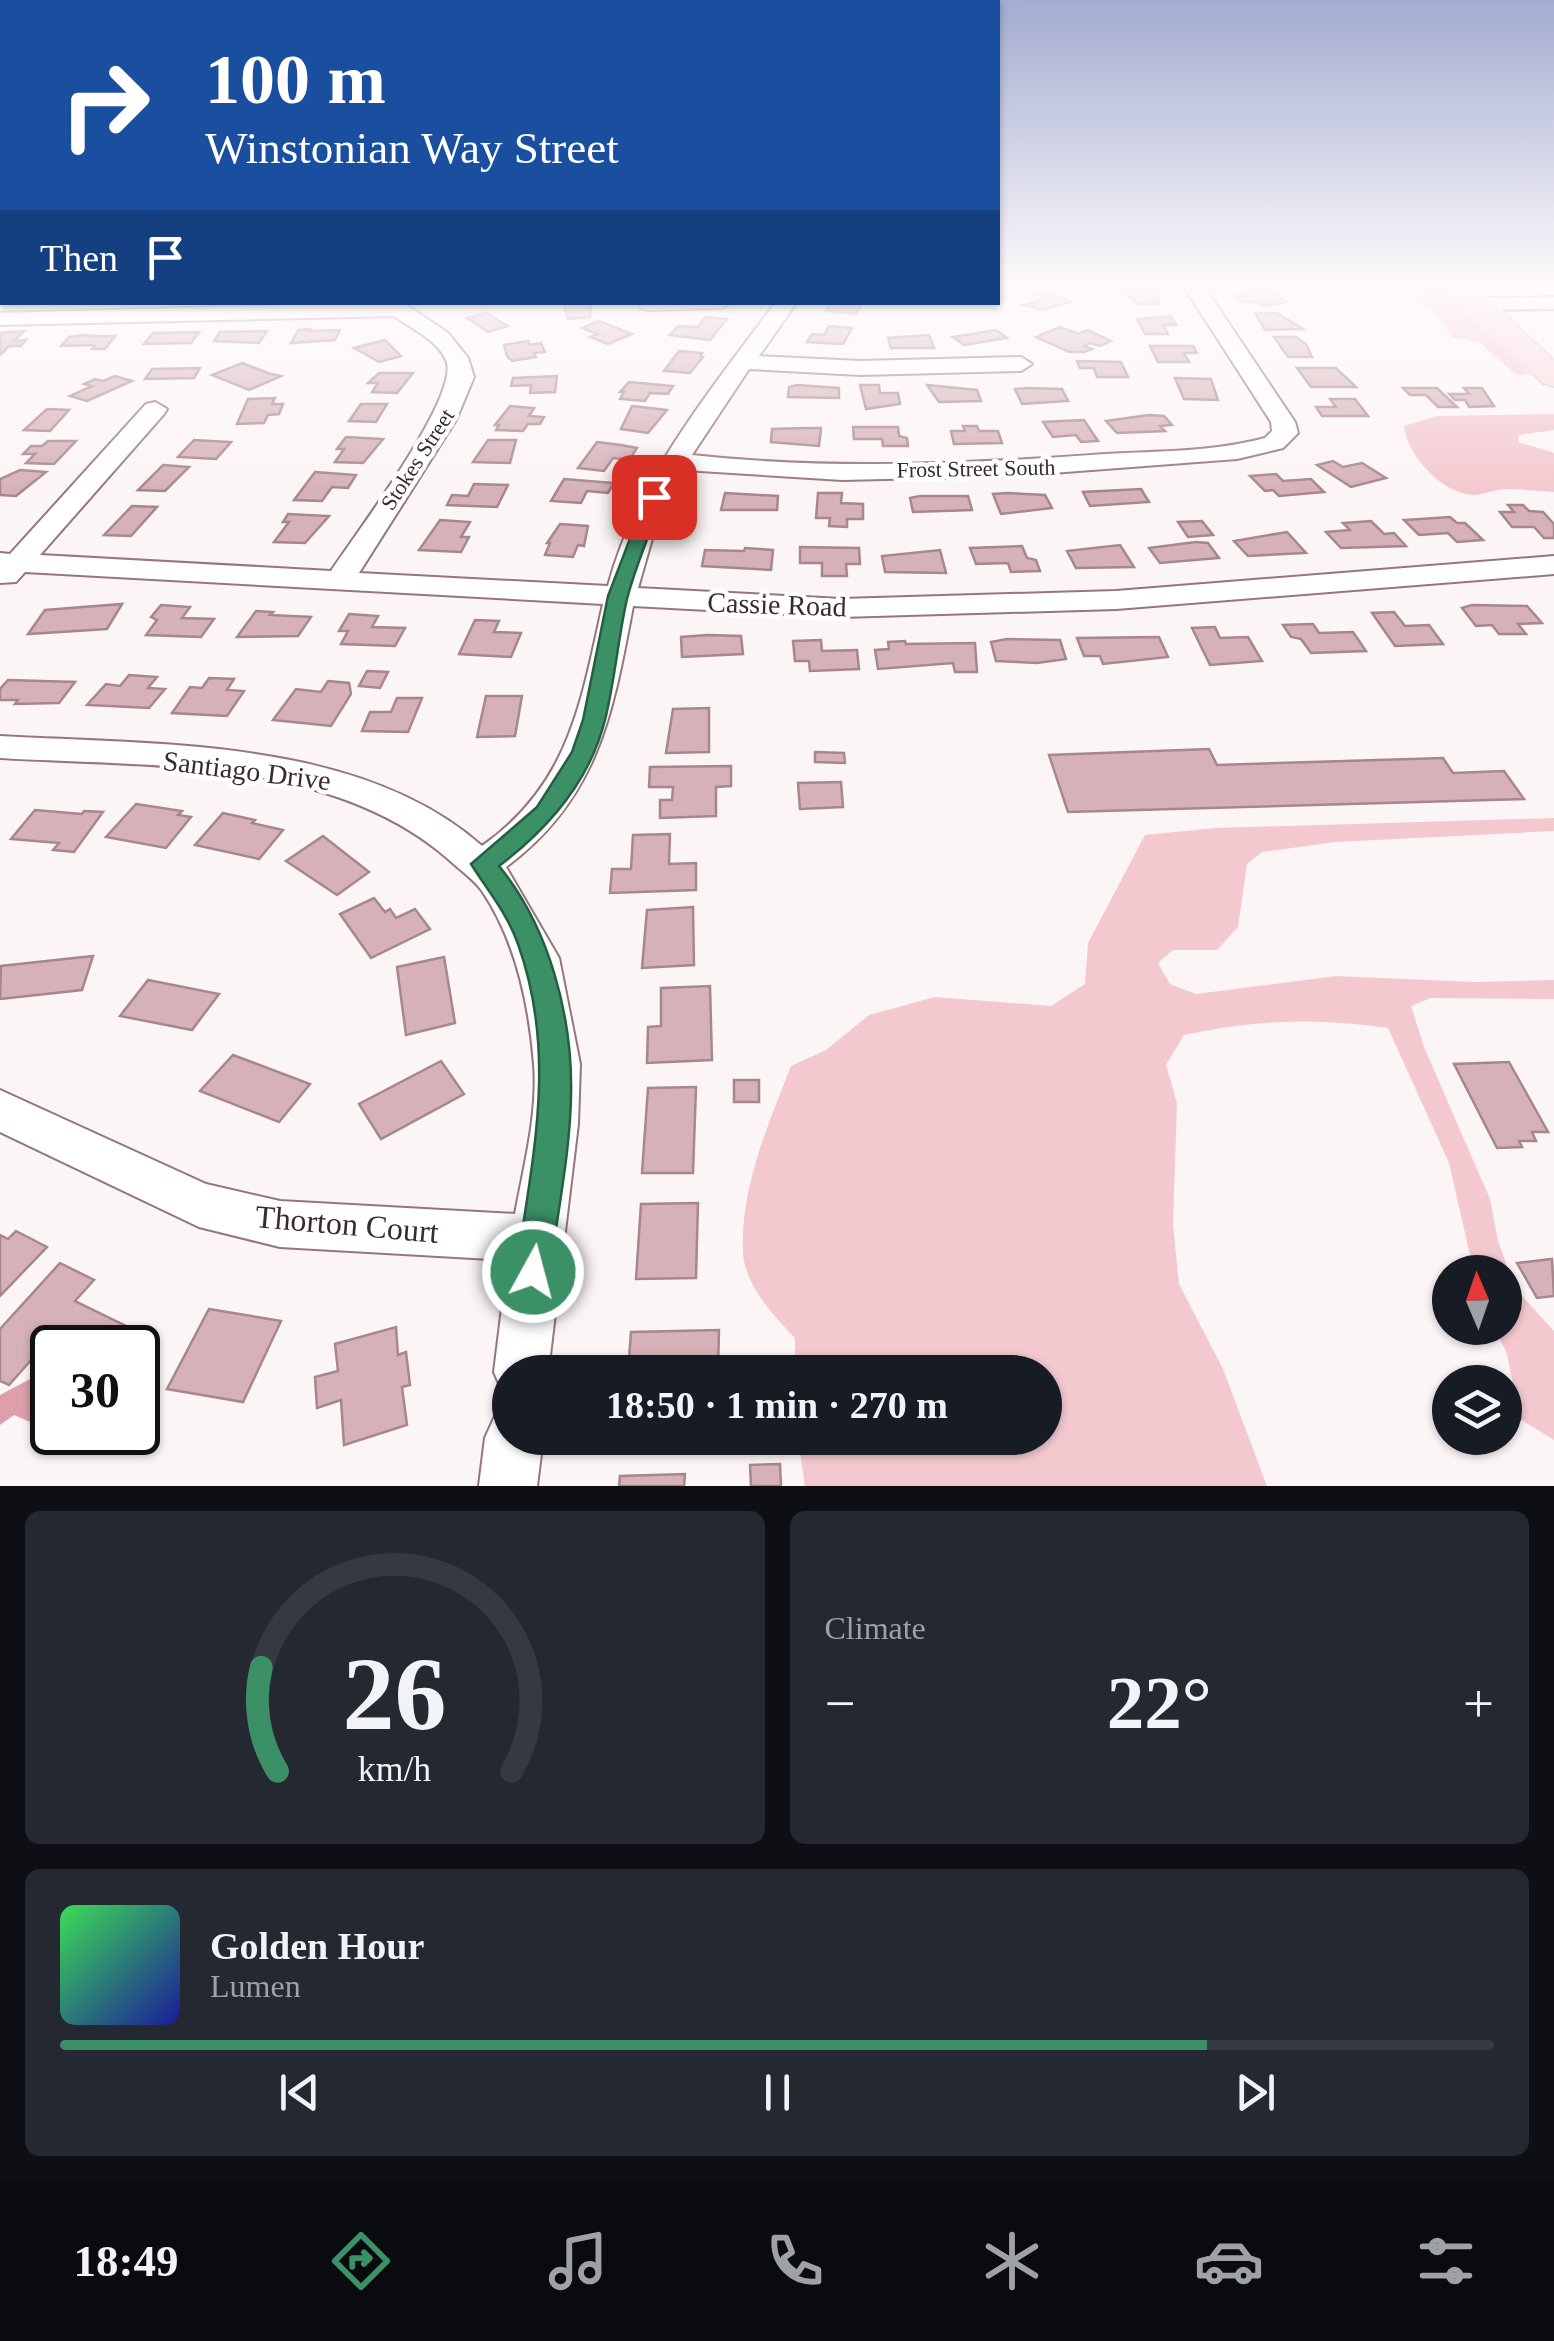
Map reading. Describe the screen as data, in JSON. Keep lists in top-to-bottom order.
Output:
{
  "streets": {
    "street": [
      "Stokes Street",
      "Frost Street South",
      "Cassie Road",
      "Santiago Drive",
      "Thorton Court"
    ]
  },
  "crossings": [
    ["Stokes Street", "Cassie Road"],
    ["Santiago Drive", "Thorton Court"]
  ],
  "north": "top",
  "page": {
    "turn": ["100 m", "Winstonian Way Street"],
    "then": "Then",
    "limit": "30",
    "trip": "18:50 · 1 min · 270 m",
    "tile": "Climate",
    "heat": ["−", "22°", "+"],
    "song": ["Golden Hour", "Lumen"],
    "tabs": "18:49",
    "gauge": ["26", "km/h"]
  }
}
